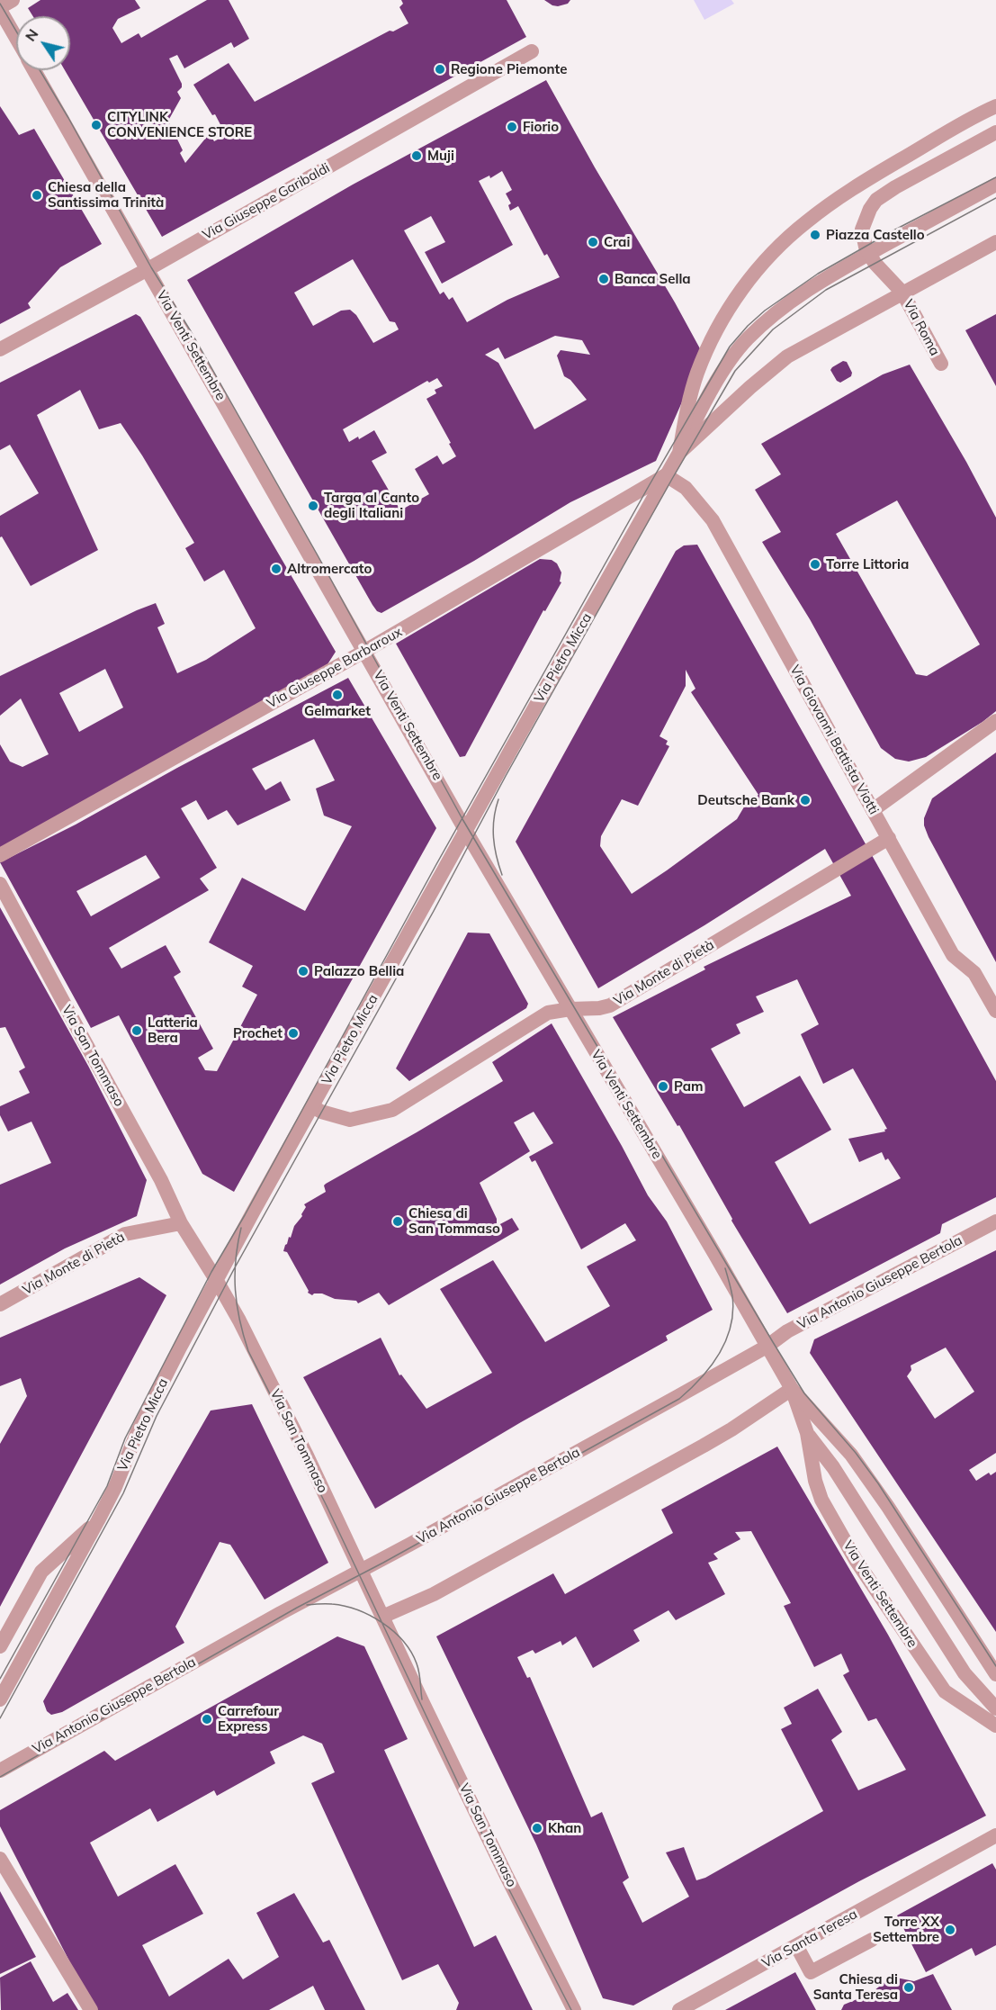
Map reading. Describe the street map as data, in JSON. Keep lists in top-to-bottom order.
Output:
{
  "streets": {
    "street": [
      "Via Giuseppe Garibaldi",
      "Via Roma",
      "Via Venti Settembre",
      "Via Pietro Micca",
      "Via Giuseppe Barbaroux",
      "Via Giovanni Battista Viotti",
      "Via Monte di Pietà",
      "Via San Tommaso",
      "Via Antonio Giuseppe Bertola",
      "Via Santa Teresa"
    ]
  },
  "crossings": [
    ["Via Giuseppe Garibaldi", "Via Venti Settembre"],
    ["Via Venti Settembre", "Via Pietro Micca"],
    ["Via Venti Settembre", "Via Giuseppe Barbaroux"],
    ["Via Venti Settembre", "Via Monte di Pietà"],
    ["Via Venti Settembre", "Via Antonio Giuseppe Bertola"],
    ["Via Pietro Micca", "Via Giuseppe Barbaroux"],
    ["Via Pietro Micca", "Via Giovanni Battista Viotti"],
    ["Via Pietro Micca", "Via Monte di Pietà"],
    ["Via Pietro Micca", "Via San Tommaso"],
    ["Via Giuseppe Barbaroux", "Via Giovanni Battista Viotti"],
    ["Via Giovanni Battista Viotti", "Via Monte di Pietà"],
    ["Via Monte di Pietà", "Via San Tommaso"],
    ["Via San Tommaso", "Via Antonio Giuseppe Bertola"]
  ],
  "places": [
    "Regione Piemonte",
    "CITYLINK CONVENIENCE STORE",
    "Fiorio",
    "Muji",
    "Chiesa della Santissima Trinità",
    "Piazza Castello",
    "Crai",
    "Banca Sella",
    "Targa al Canto degli Italiani",
    "Torre Littoria",
    "Altromercato",
    "Gelmarket",
    "Deutsche Bank",
    "Palazzo Bellia",
    "Latteria Bera",
    "Prochet",
    "Pam",
    "Chiesa di San Tommaso",
    "Carrefour Express",
    "Khan",
    "Torre XX Settembre",
    "Chiesa di Santa Teresa"
  ],
  "north": "top left"
}
